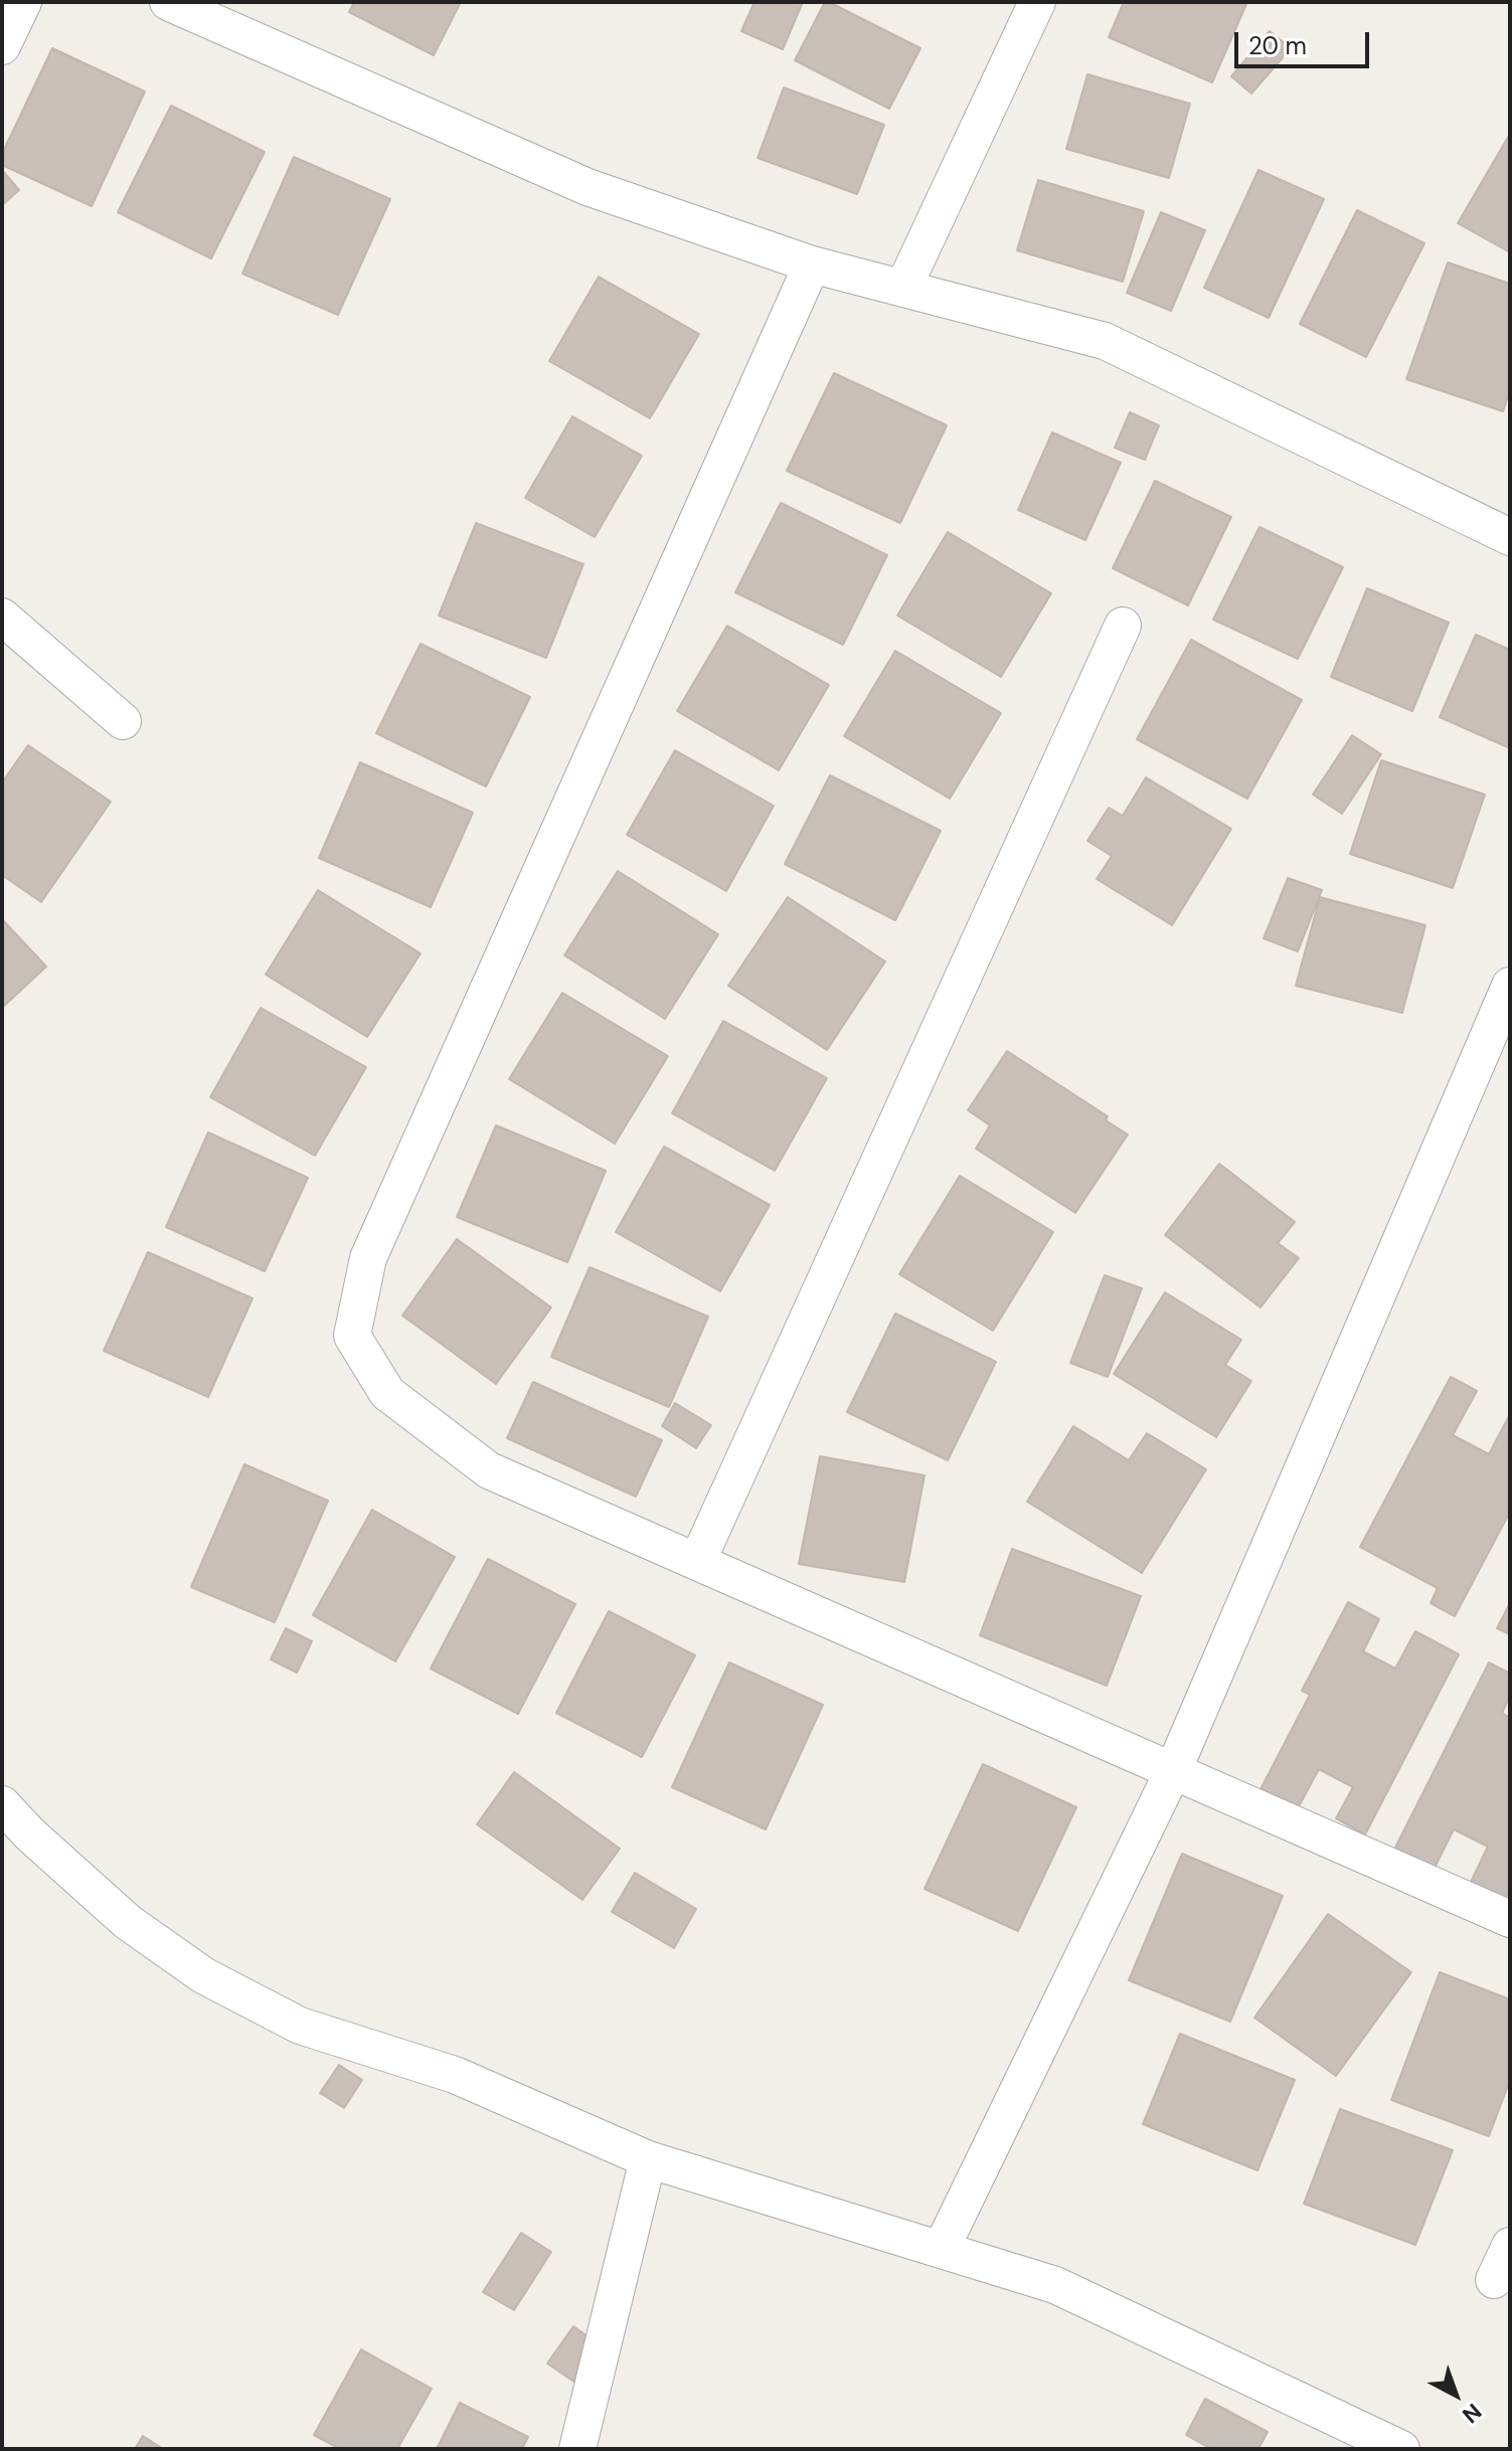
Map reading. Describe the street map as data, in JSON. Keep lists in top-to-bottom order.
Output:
{
  "scale_bar": "20 m",
  "north": "bottom right"
}
